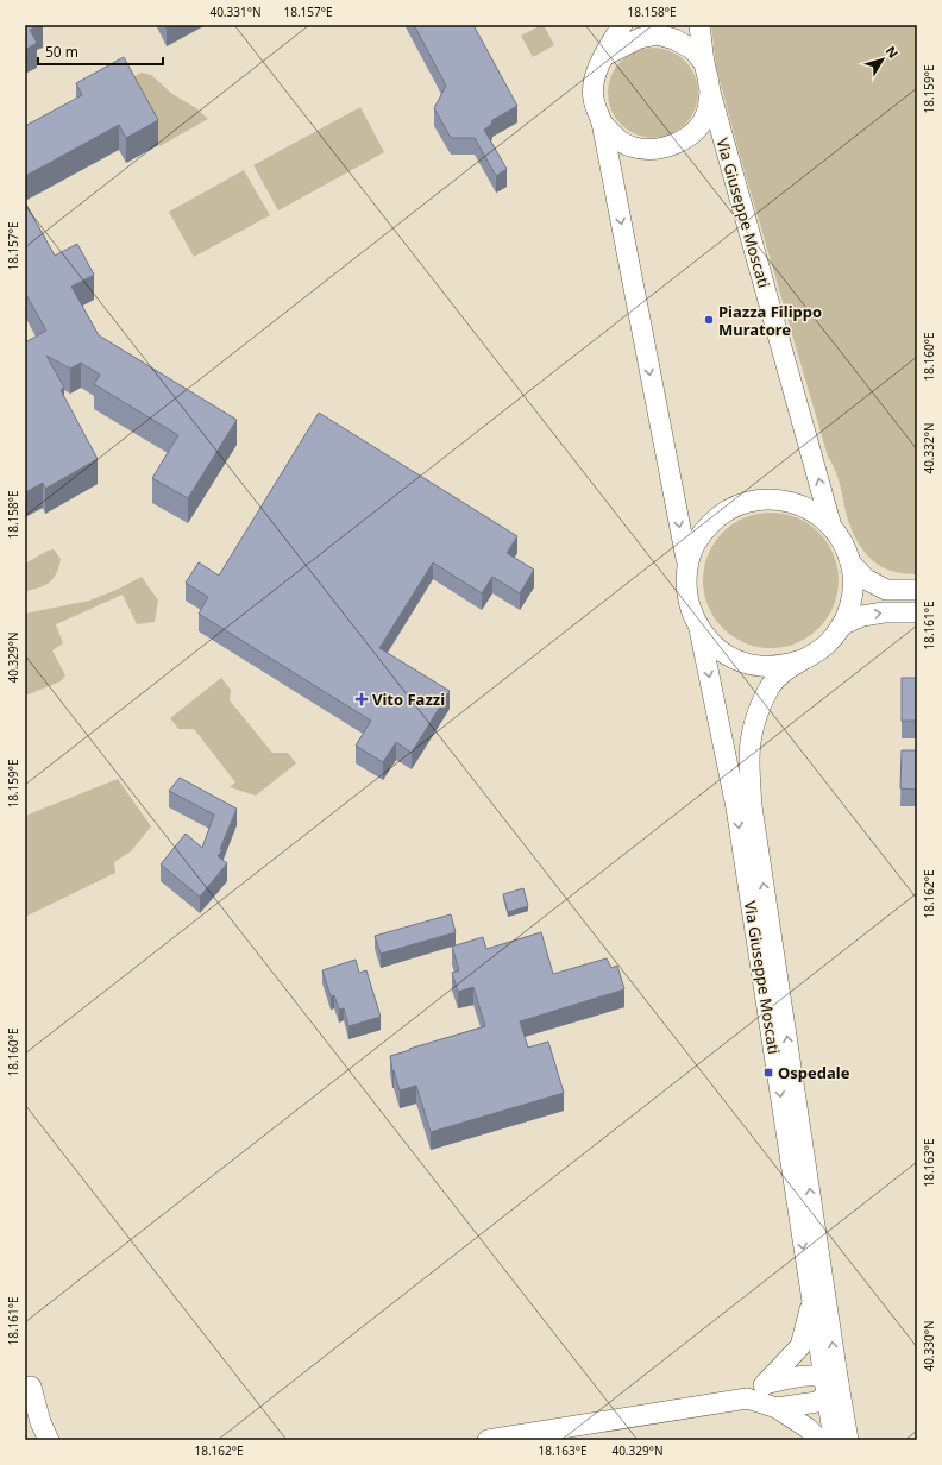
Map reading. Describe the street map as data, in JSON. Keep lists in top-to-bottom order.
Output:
{
  "streets": {
    "street": ["Via Giuseppe Moscati"]
  },
  "places": {
    "other": ["Piazza Filippo Muratore"],
    "health": ["Vito Fazzi"],
    "transit": ["Ospedale"]
  },
  "scale_bar": "50 m",
  "north": "top right",
  "coordinates": [
    "40.331°N",
    "18.157°E",
    "18.158°E",
    "18.159°E",
    "18.160°E",
    "40.332°N",
    "18.161°E",
    "40.329°N",
    "18.162°E",
    "18.163°E",
    "40.330°N"
  ]
}
